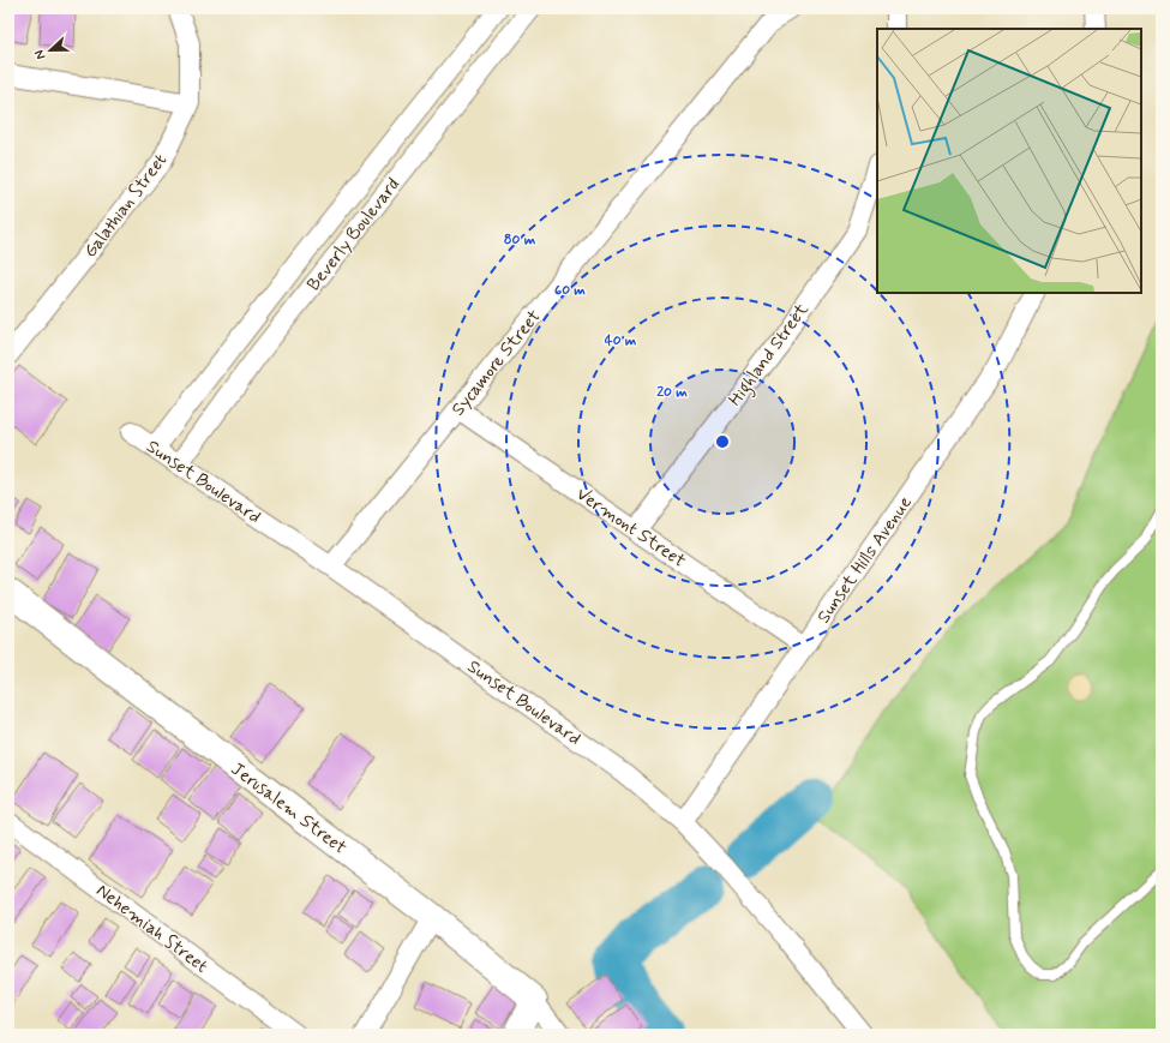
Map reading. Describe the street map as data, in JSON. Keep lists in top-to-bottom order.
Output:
{
  "streets": {
    "street": [
      "Galathian Street",
      "Beverly Boulevard",
      "Highland Street",
      "Sycamore Street",
      "Sunset Boulevard",
      "Vermont Street",
      "Sunset Hills Avenue",
      "Jerusalem Street",
      "Nehemiah Street"
    ]
  },
  "crossings": [
    ["Beverly Boulevard", "Sunset Boulevard"],
    ["Highland Street", "Vermont Street"],
    ["Sycamore Street", "Sunset Boulevard"],
    ["Sycamore Street", "Vermont Street"],
    ["Sunset Boulevard", "Sunset Hills Avenue"],
    ["Vermont Street", "Sunset Hills Avenue"]
  ],
  "north": "left",
  "rings": [
    "80 m",
    "60 m",
    "40 m",
    "20 m"
  ]
}
